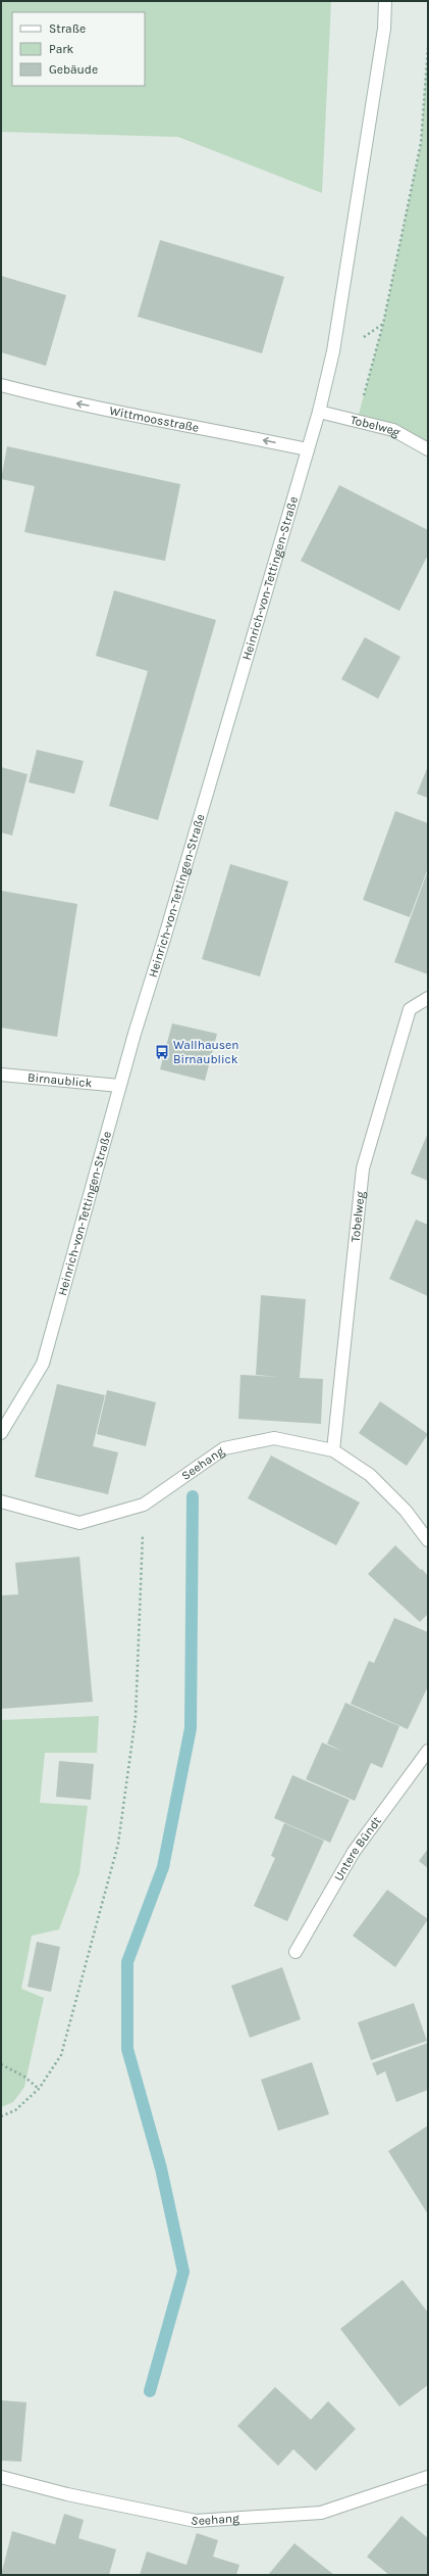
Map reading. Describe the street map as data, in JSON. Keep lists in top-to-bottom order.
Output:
{
  "streets": {
    "street": [
      "Wittmoosstraße",
      "Tobelweg",
      "Heinrich-von-Tettingen-Straße",
      "Birnaublick",
      "Seehang",
      "Untere Bündt"
    ]
  },
  "crossings": [
    ["Wittmoosstraße", "Heinrich-von-Tettingen-Straße"],
    ["Tobelweg", "Heinrich-von-Tettingen-Straße"],
    ["Tobelweg", "Seehang"],
    ["Heinrich-von-Tettingen-Straße", "Birnaublick"]
  ],
  "one_way": ["Wittmoosstraße"],
  "places": {
    "bus stop": ["Wallhausen Birnaublick"]
  },
  "legend": ["Straße", "Park", "Gebäude"]
}
